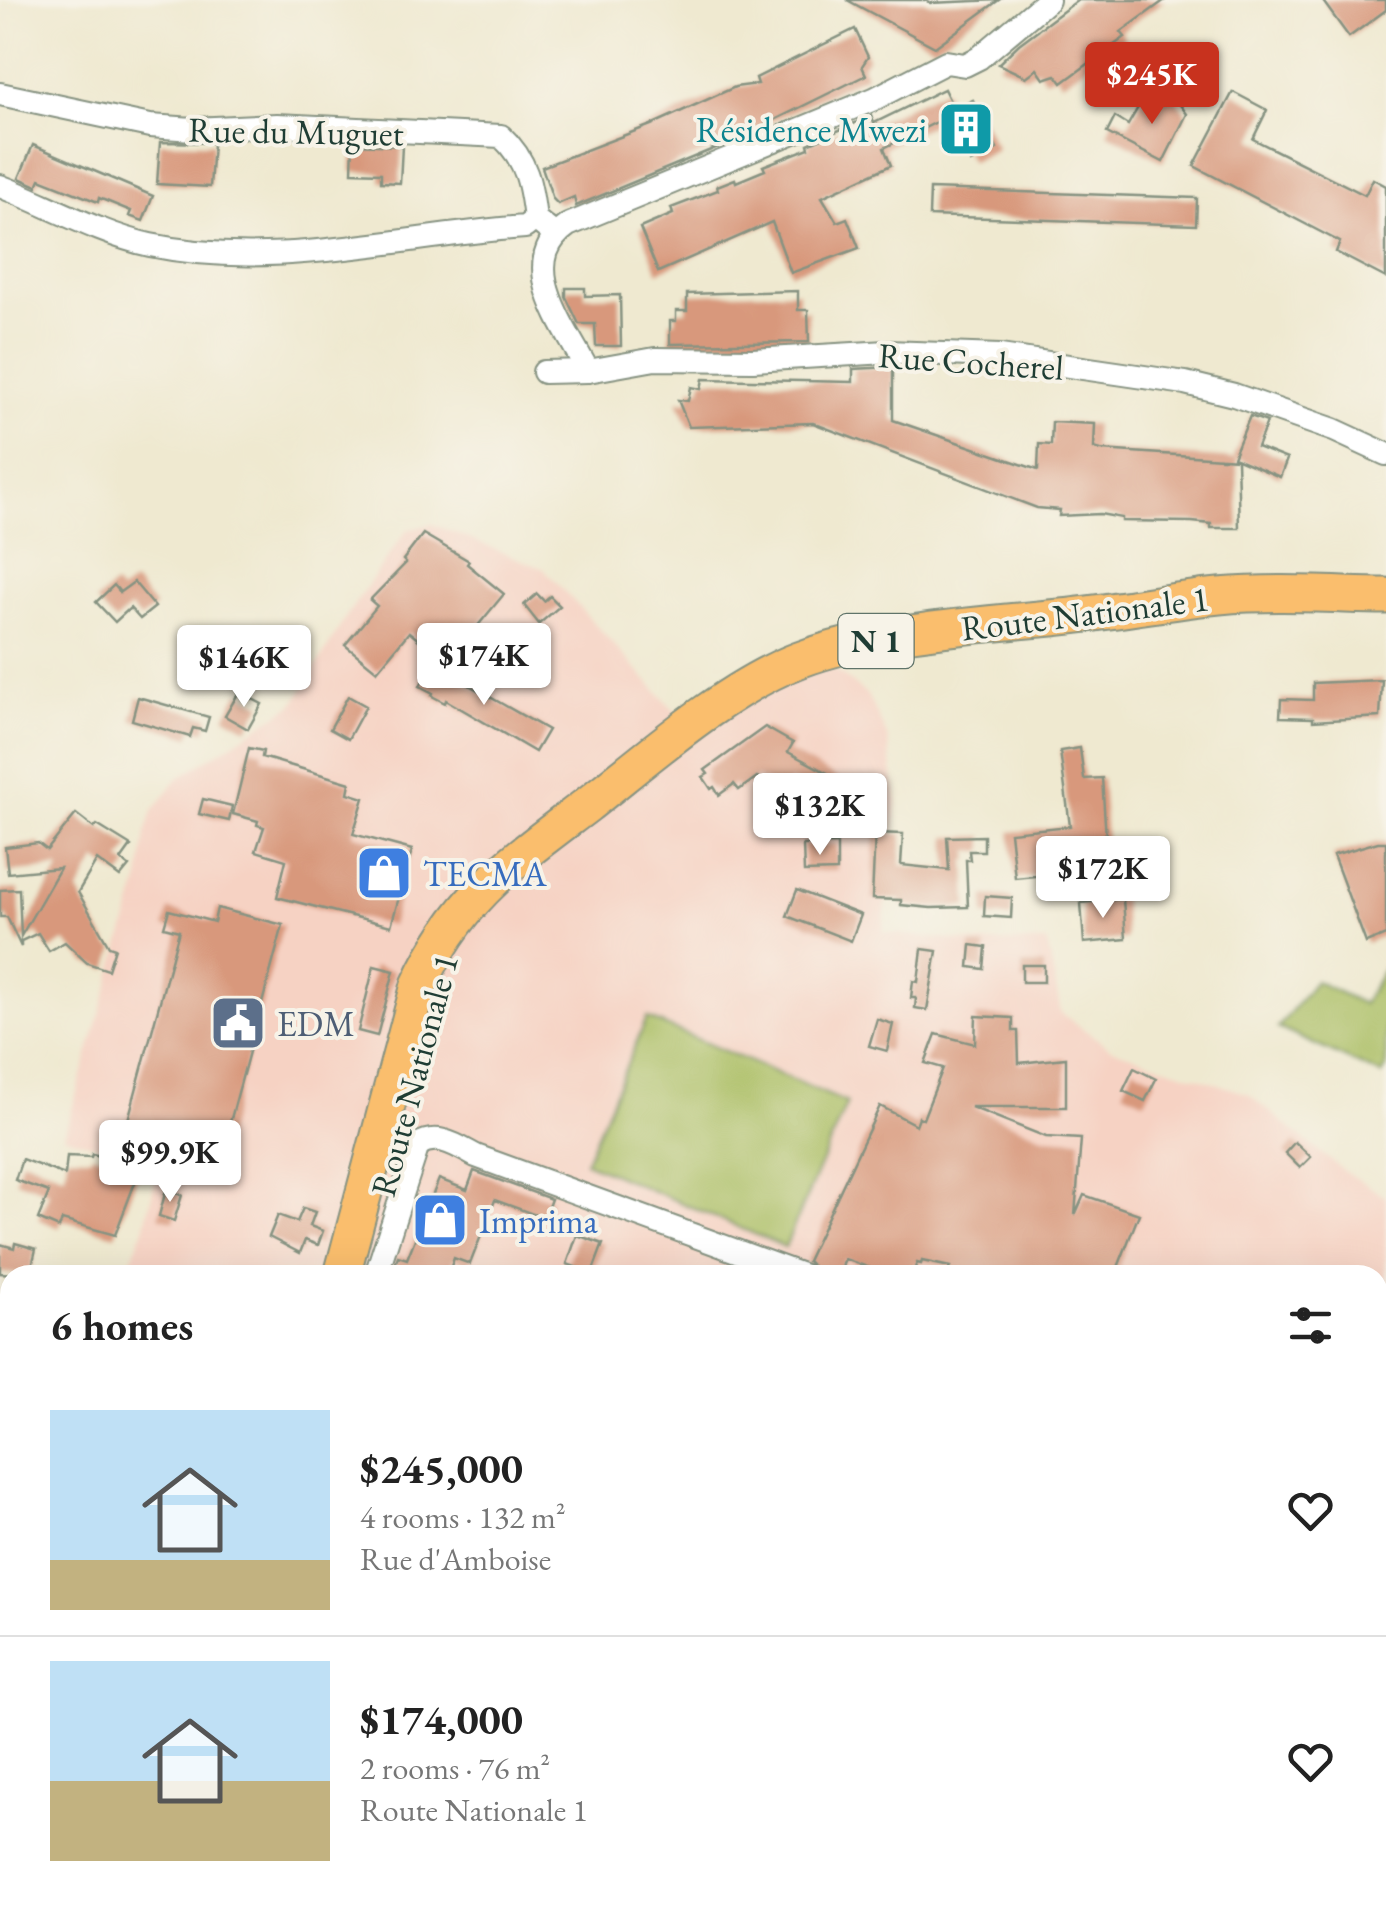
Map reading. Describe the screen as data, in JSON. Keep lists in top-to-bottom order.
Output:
{
  "streets": {
    "main road": ["Route Nationale 1", "N 1"],
    "street": ["Rue du Muguet", "Rue Cocherel"]
  },
  "places": {
    "building": ["Résidence Mwezi"],
    "shop": ["TECMA", "Imprima"],
    "public building": ["EDM"]
  },
  "page": {
    "price": [
      "$245K",
      "$174K",
      "$146K",
      "$132K",
      "$172K",
      "$99.9K"
    ],
    "heading": "6 homes",
    "list": [
      {
        "name": "$245,000",
        "note": "4 rooms · 132 m² · Rue d'Amboise"
      },
      {
        "name": "$174,000",
        "note": "2 rooms · 76 m² · Route Nationale 1"
      }
    ]
  }
}
